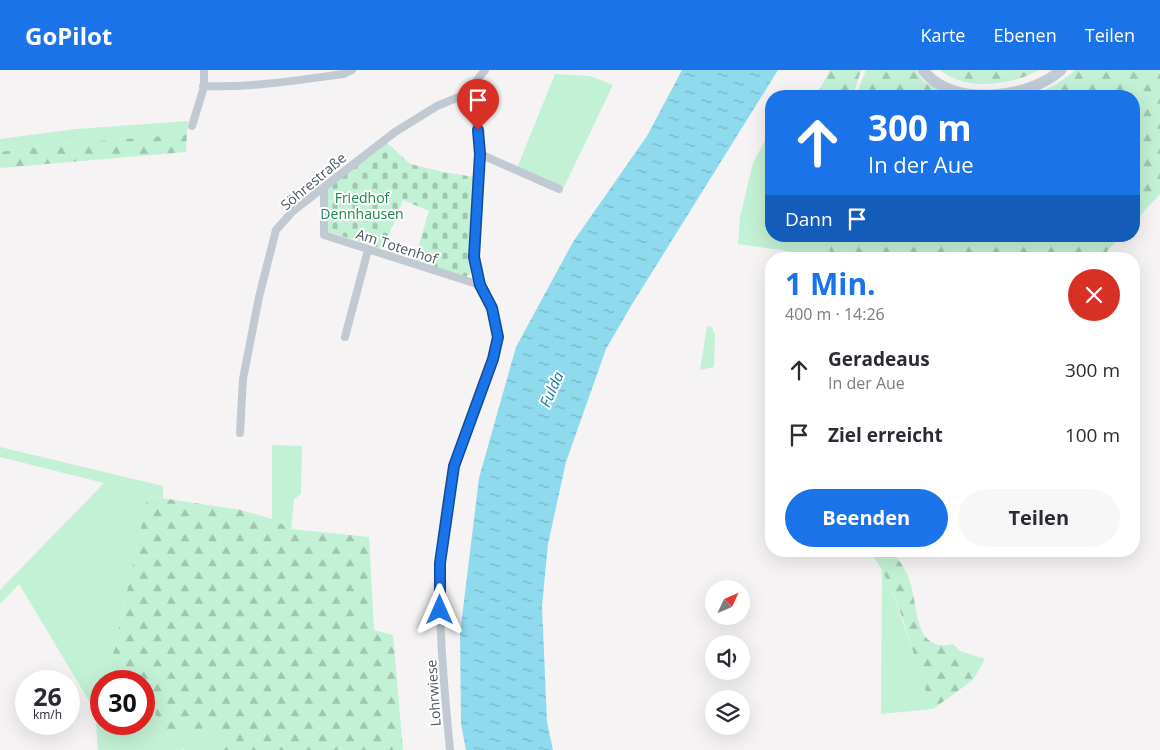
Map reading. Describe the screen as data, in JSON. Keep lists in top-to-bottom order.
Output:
{
  "streets": {
    "street": ["Söhrestraße", "Am Totenhof", "Lohrwiese"]
  },
  "crossings": [
    ["Söhrestraße", "Am Totenhof"],
    ["Söhrestraße", "Lohrwiese"],
    ["Am Totenhof", "Lohrwiese"]
  ],
  "water": ["Fulda"],
  "parks": ["Friedhof Dennhausen"],
  "north": "top right",
  "page": {
    "header": "GoPilot",
    "nav": ["Karte", "Ebenen", "Teilen"],
    "turn": ["300 m", "In der Aue"],
    "then": "Dann",
    "heading": ["1 Min.", "400 m · 14:26"],
    "list": [
      {
        "name": "Geradeaus",
        "note": "In der Aue",
        "value": "300 m"
      },
      {
        "name": "Ziel erreicht",
        "value": "100 m"
      }
    ],
    "buttons": ["Beenden", "Teilen"],
    "speed": "26 km/h",
    "limit": "30"
  }
}
